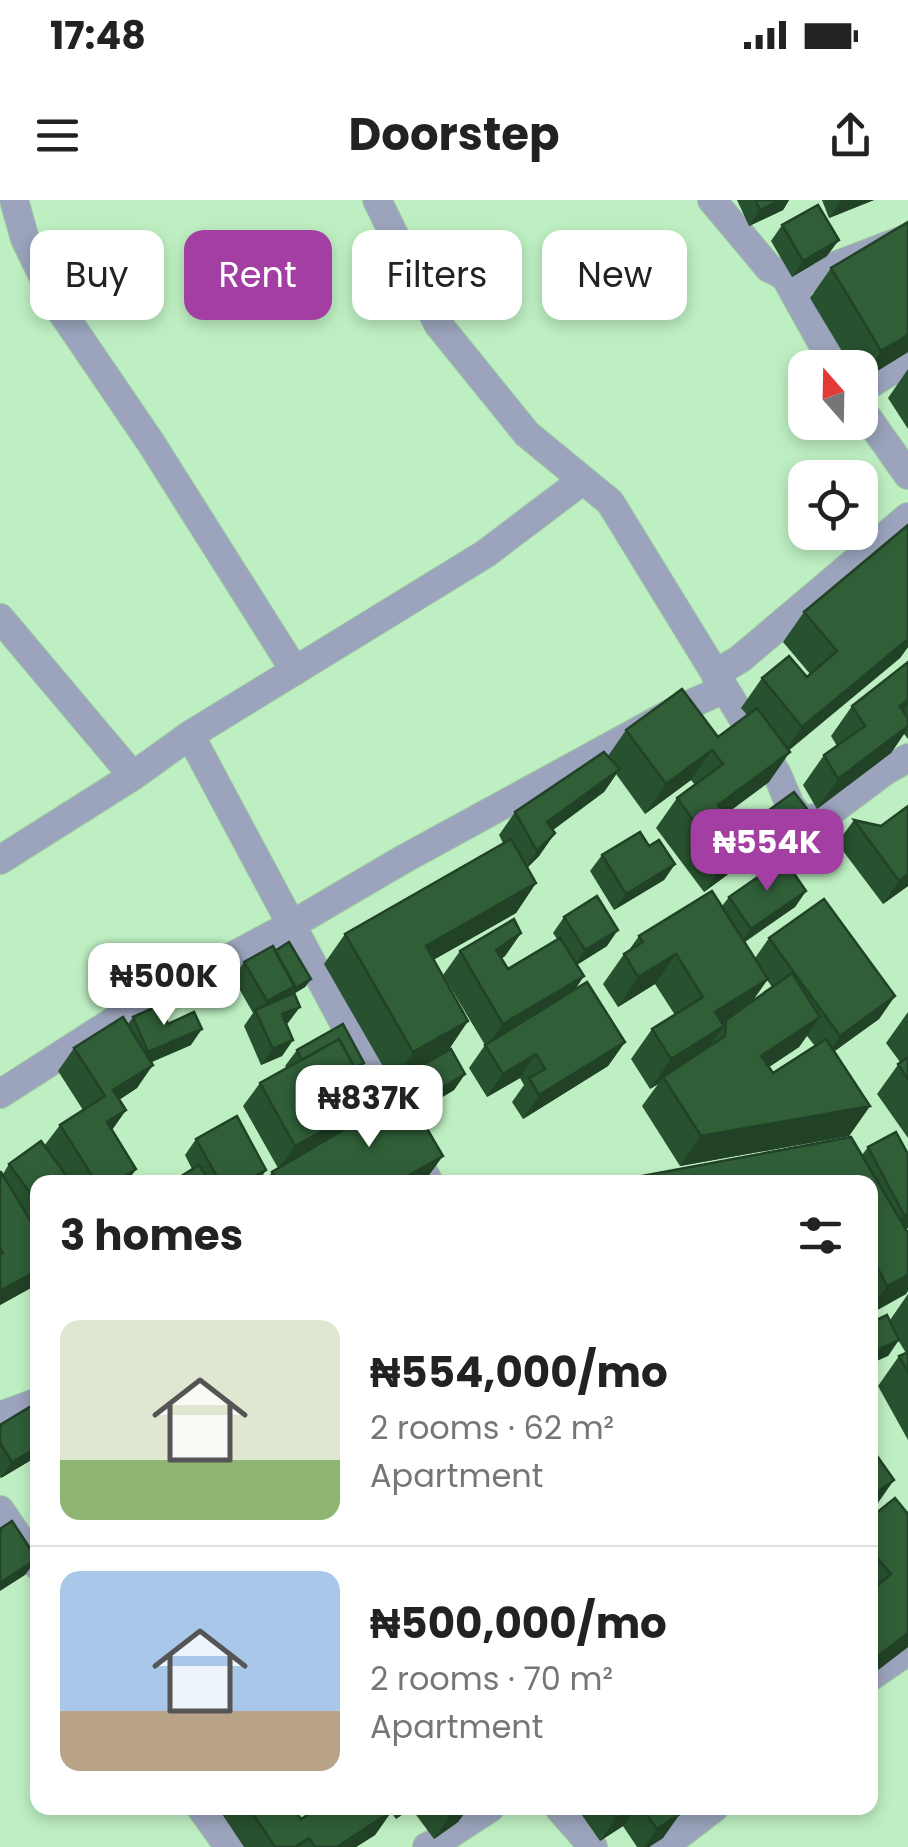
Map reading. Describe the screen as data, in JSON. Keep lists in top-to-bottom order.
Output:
{
  "north": "top",
  "page": {
    "status": "17:48",
    "header": "Doorstep",
    "chip": [
      "Buy",
      "Rent",
      "Filters",
      "New"
    ],
    "price": ["₦554K", "₦500K", "₦837K"],
    "heading": "3 homes",
    "list": [
      {
        "name": "₦554,000/mo",
        "note": "2 rooms · 62 m² · Apartment"
      },
      {
        "name": "₦500,000/mo",
        "note": "2 rooms · 70 m² · Apartment"
      }
    ]
  }
}
